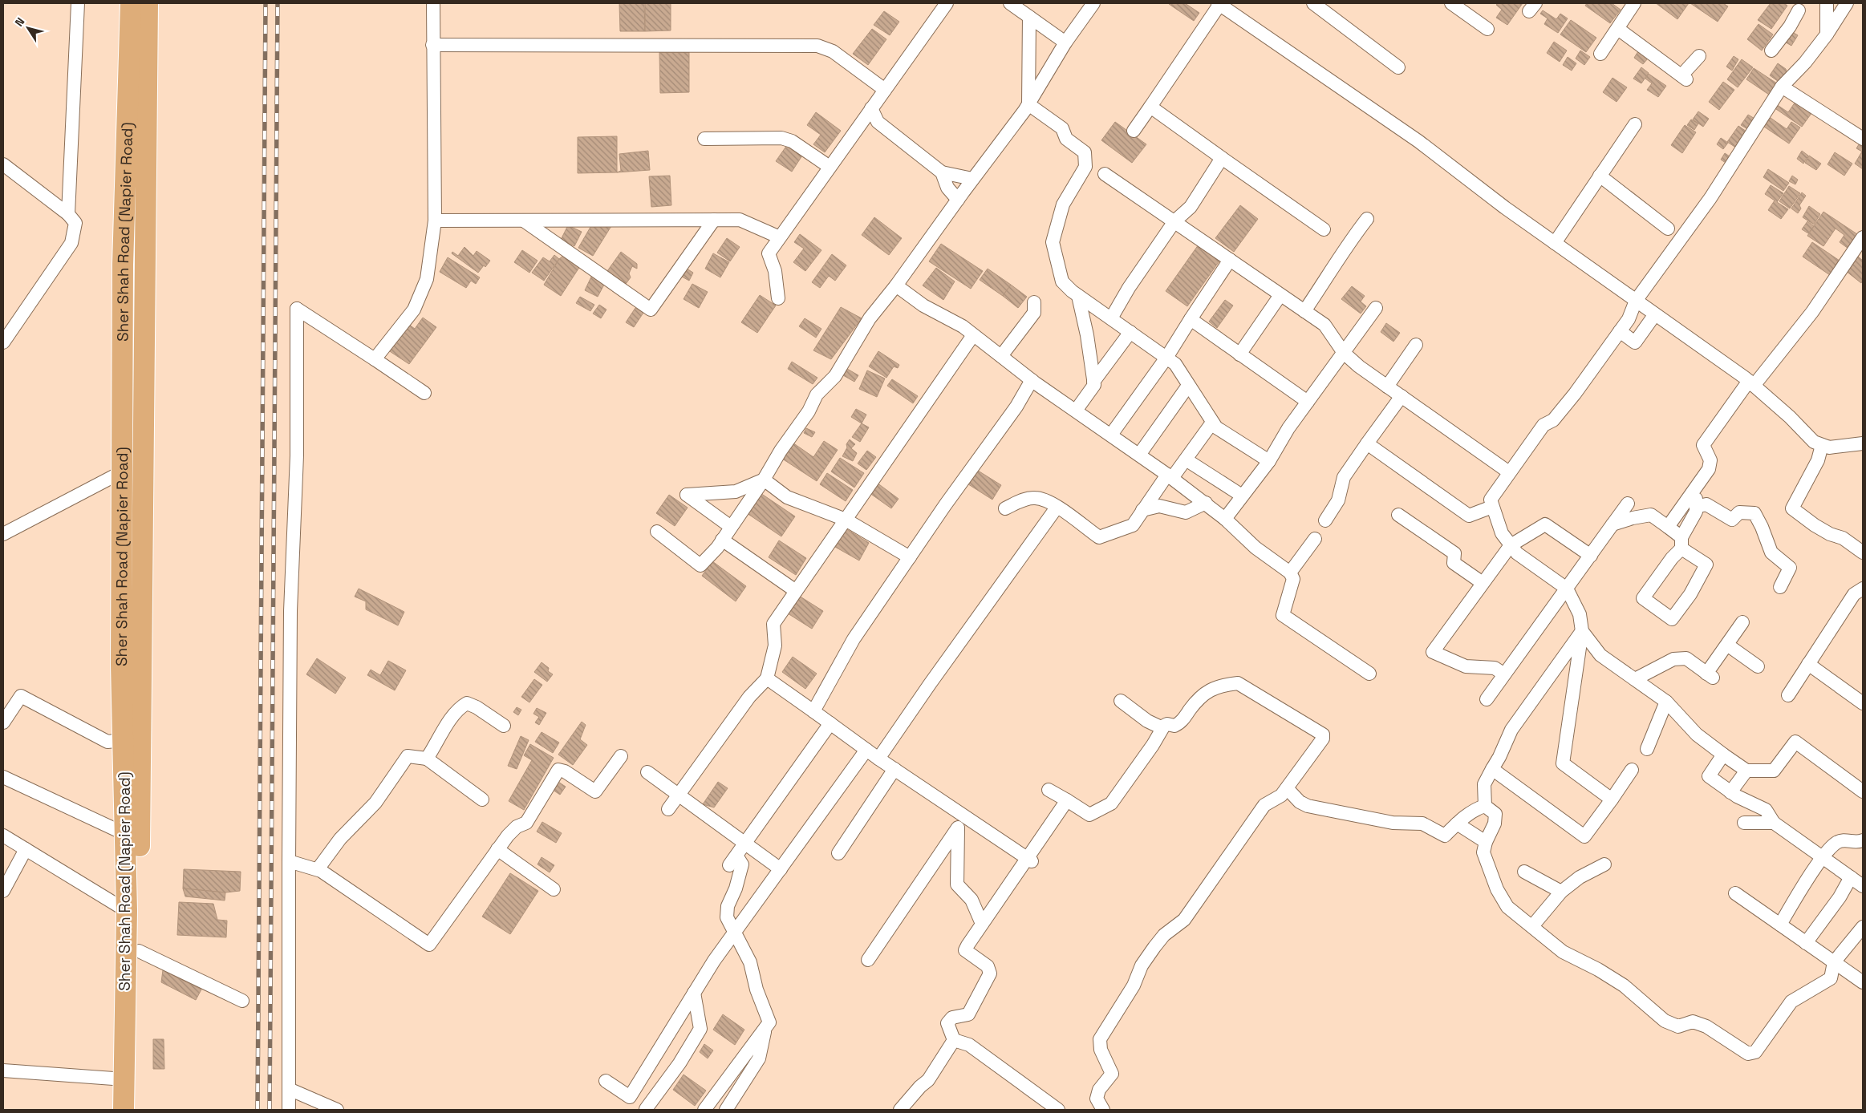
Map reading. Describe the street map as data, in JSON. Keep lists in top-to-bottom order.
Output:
{
  "streets": {
    "main road": ["Sher Shah Road (Napier Road)"]
  },
  "north": "top left"
}
